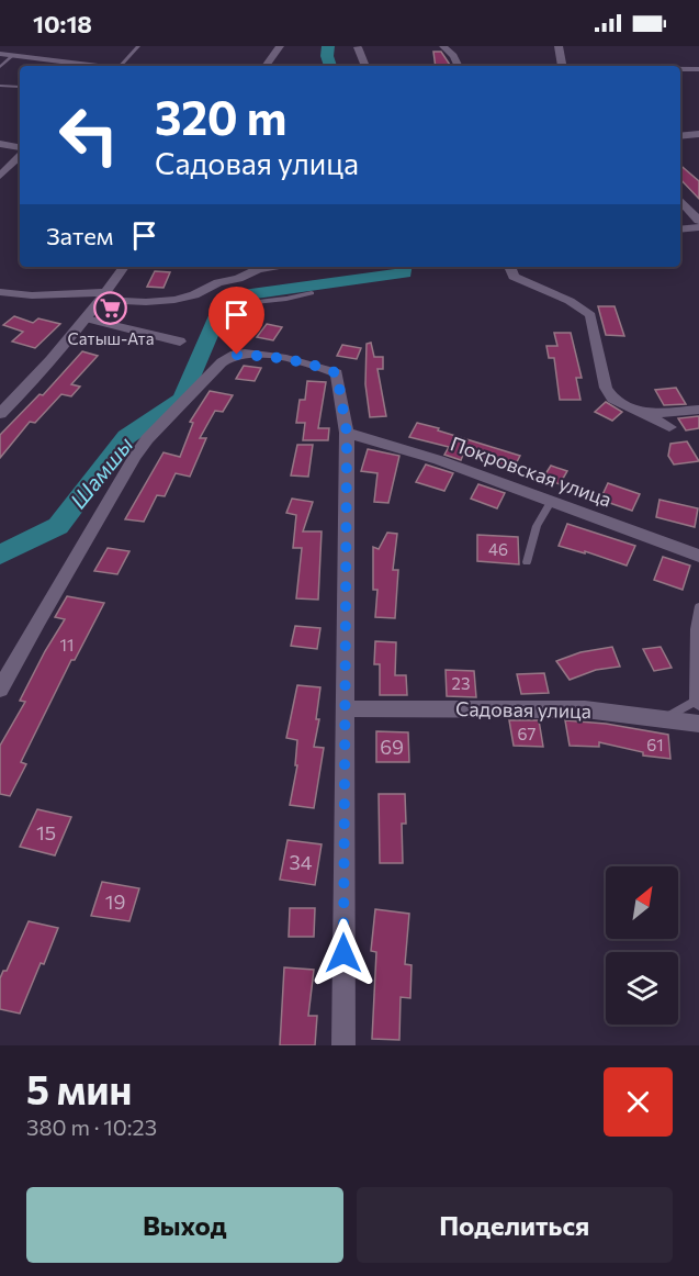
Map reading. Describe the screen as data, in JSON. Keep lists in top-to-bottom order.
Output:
{
  "streets": {
    "street": ["Покровская улица", "Садовая улица"]
  },
  "water": ["Шамшы"],
  "places": {
    "supermarket": ["Сатыш-Ата"]
  },
  "house_numbers": [
    "46",
    "11",
    "23",
    "67",
    "61",
    "69",
    "15",
    "34",
    "19"
  ],
  "north": "top right",
  "page": {
    "status": "10:18",
    "turn": ["320 m", "Садовая улица"],
    "then": "Затем",
    "heading": ["5 мин", "380 m · 10:23"],
    "buttons": ["Выход", "Поделиться"]
  }
}
